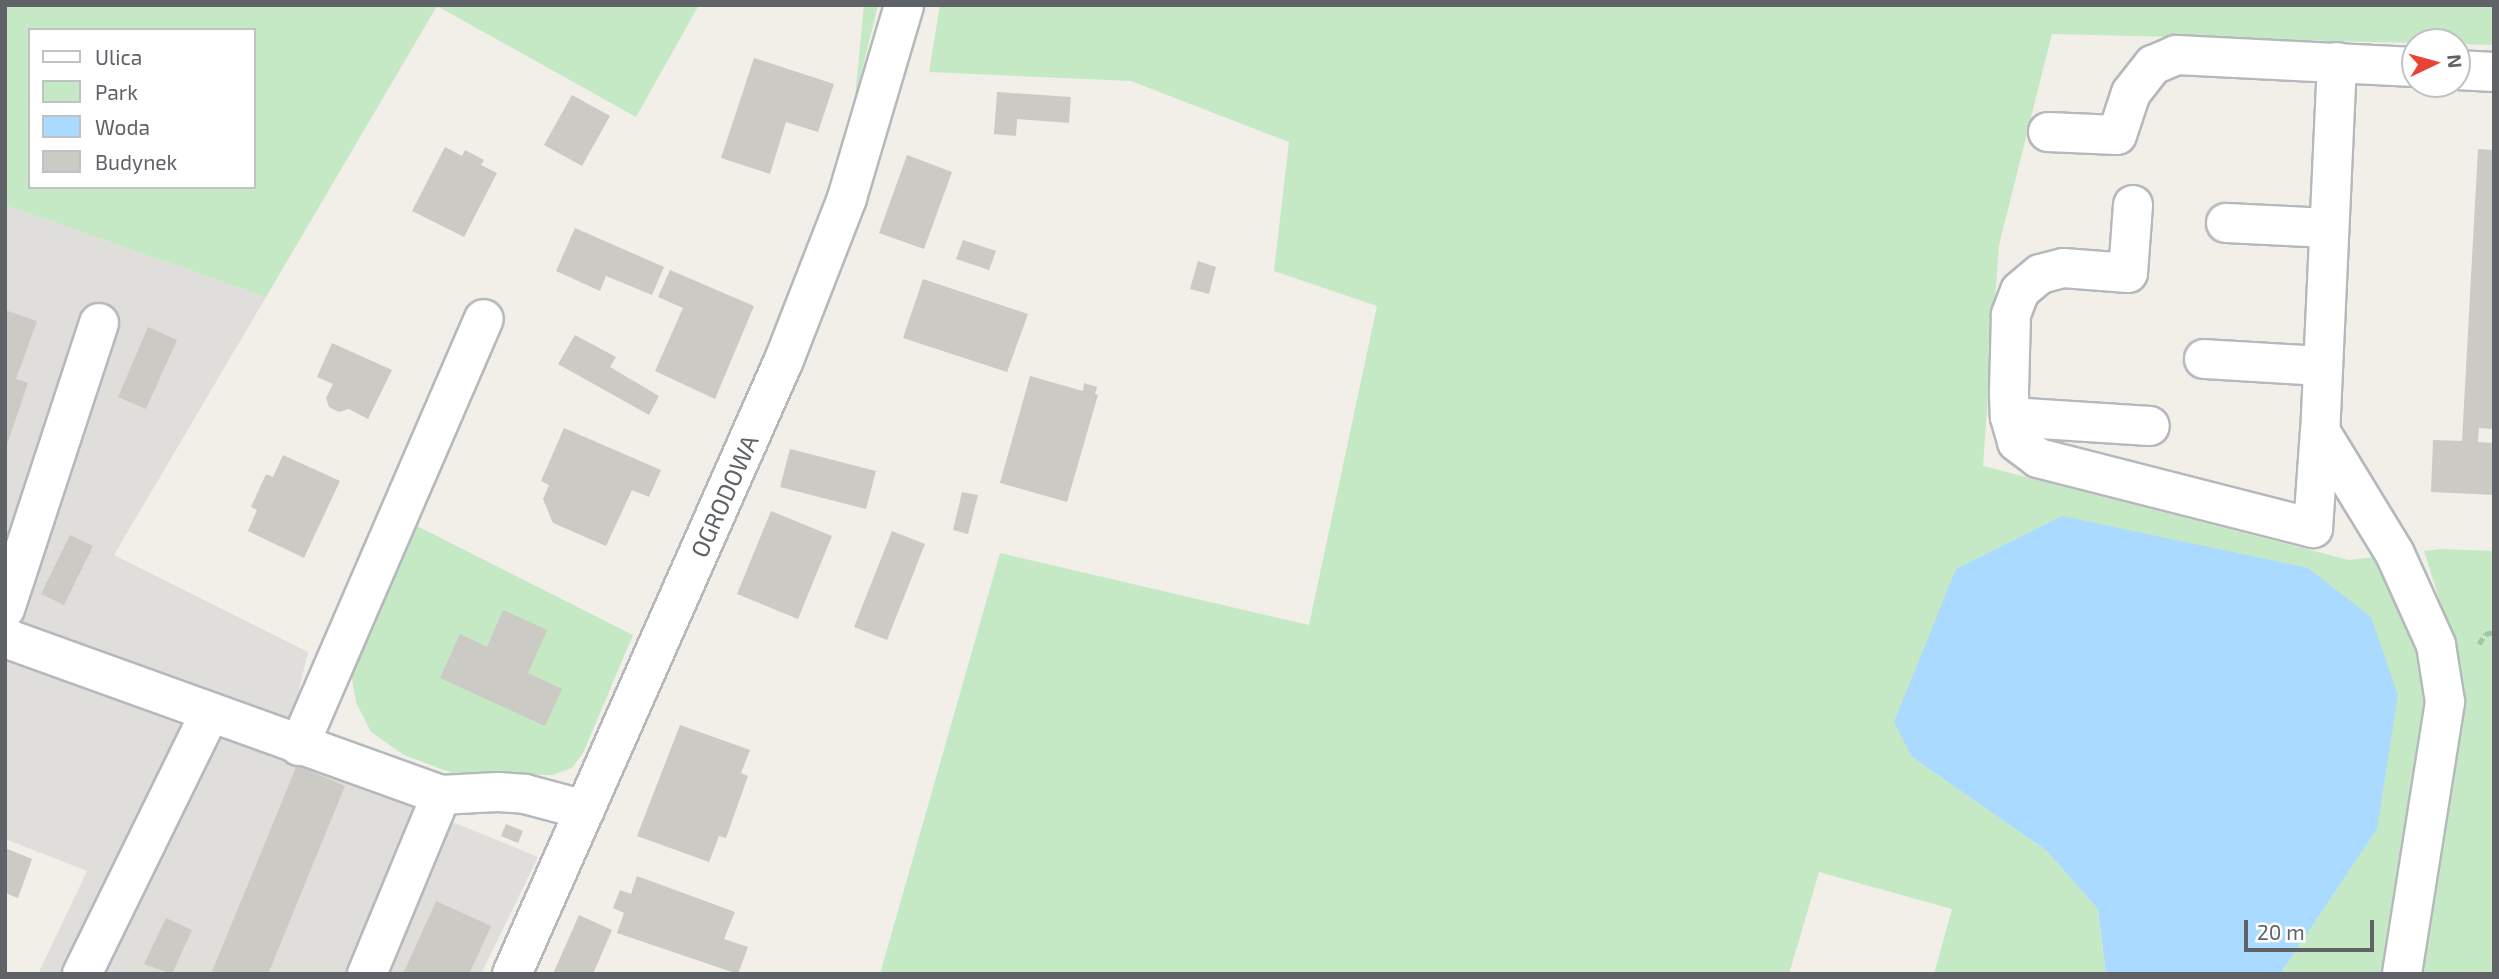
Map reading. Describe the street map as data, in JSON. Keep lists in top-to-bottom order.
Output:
{
  "streets": {
    "street": ["OGRODOWA"]
  },
  "legend": [
    "Ulica",
    "Park",
    "Woda",
    "Budynek"
  ],
  "scale_bar": "20 m",
  "north": "right"
}
